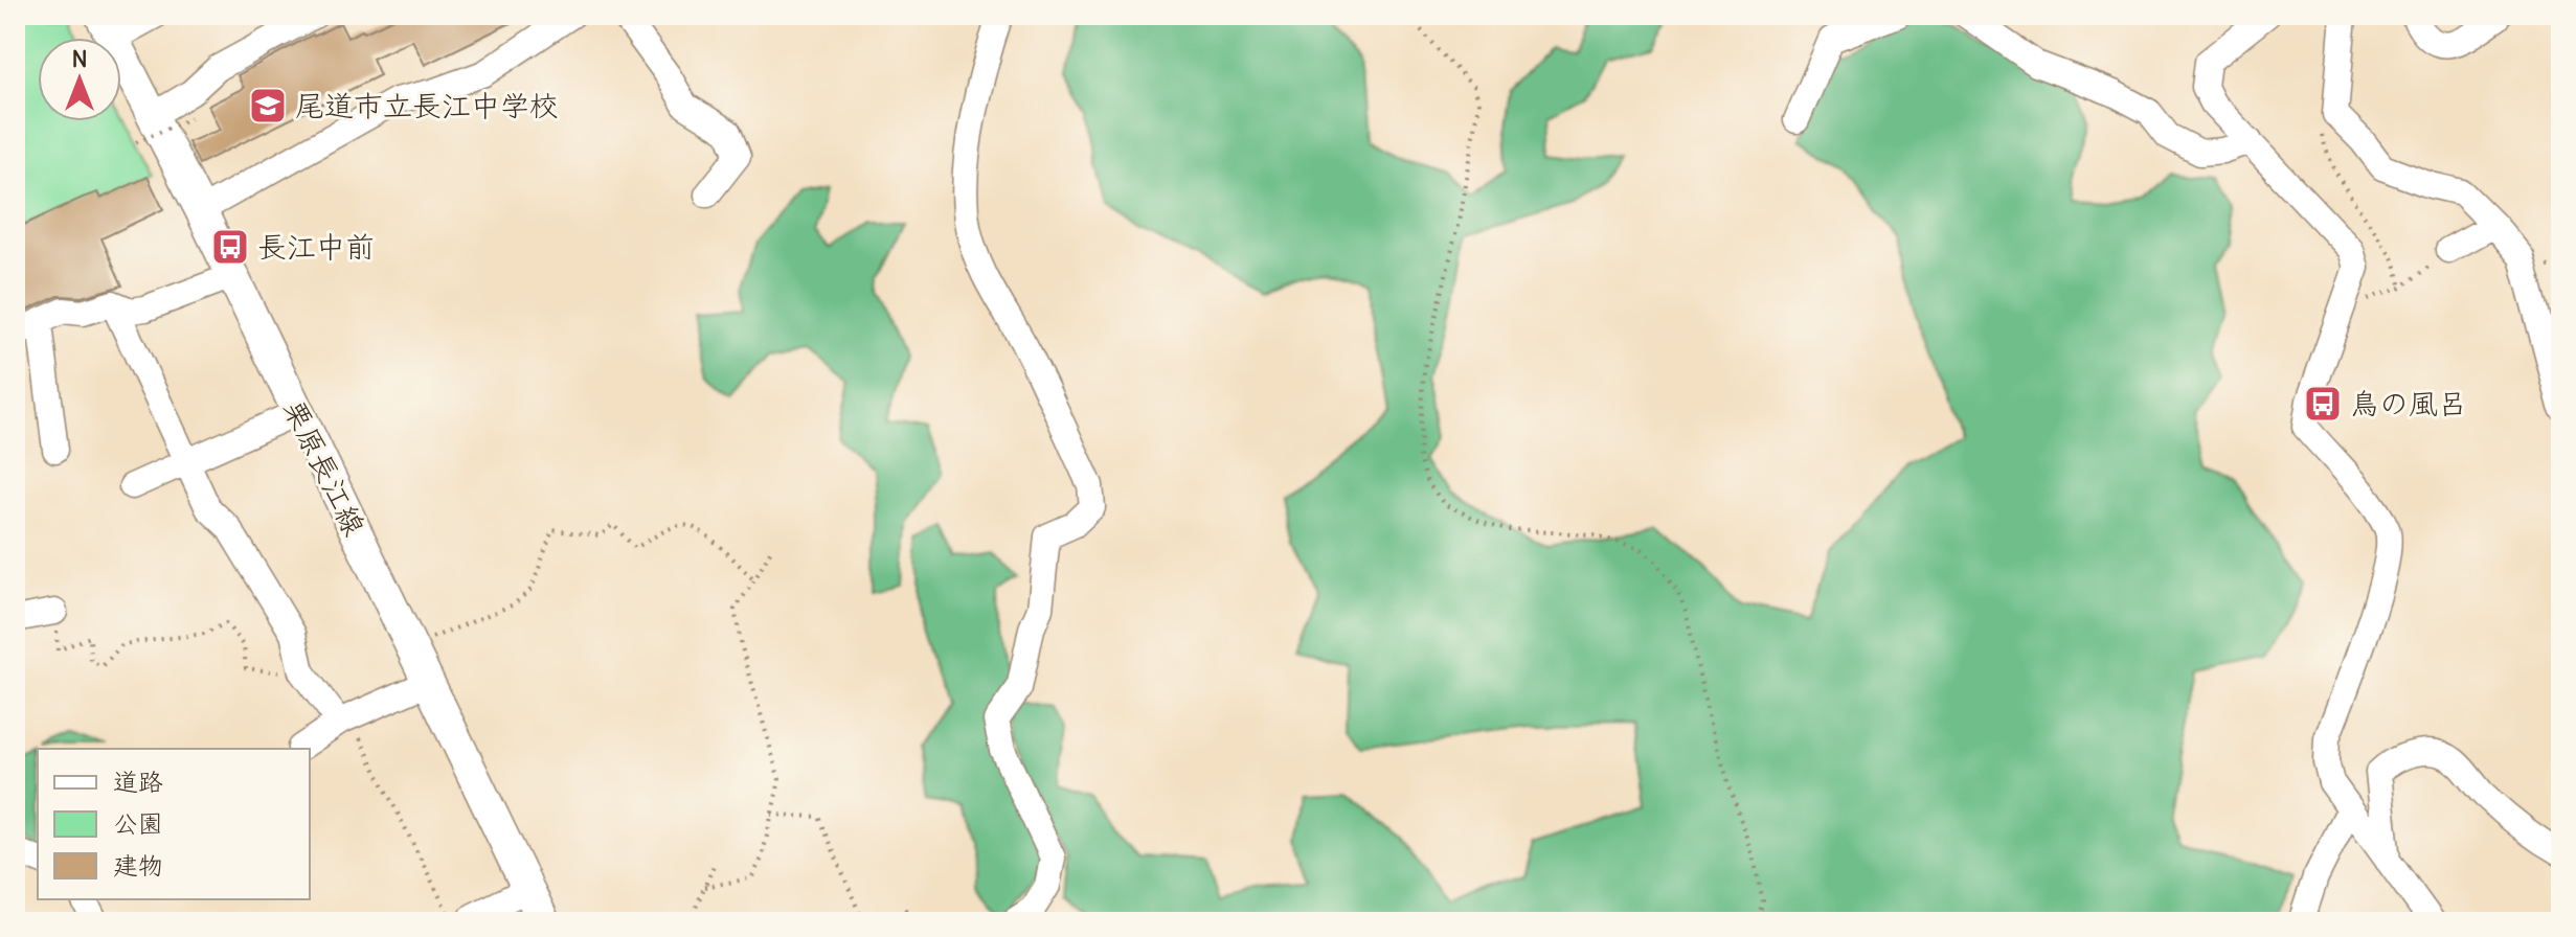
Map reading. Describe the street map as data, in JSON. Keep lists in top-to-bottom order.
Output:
{
  "streets": {
    "main road": ["栗原長江線"]
  },
  "places": {
    "school or university": ["尾道市立長江中学校"],
    "bus stop": ["長江中前", "鳥の風呂"]
  },
  "legend": ["道路", "公園", "建物"],
  "north": "top"
}
